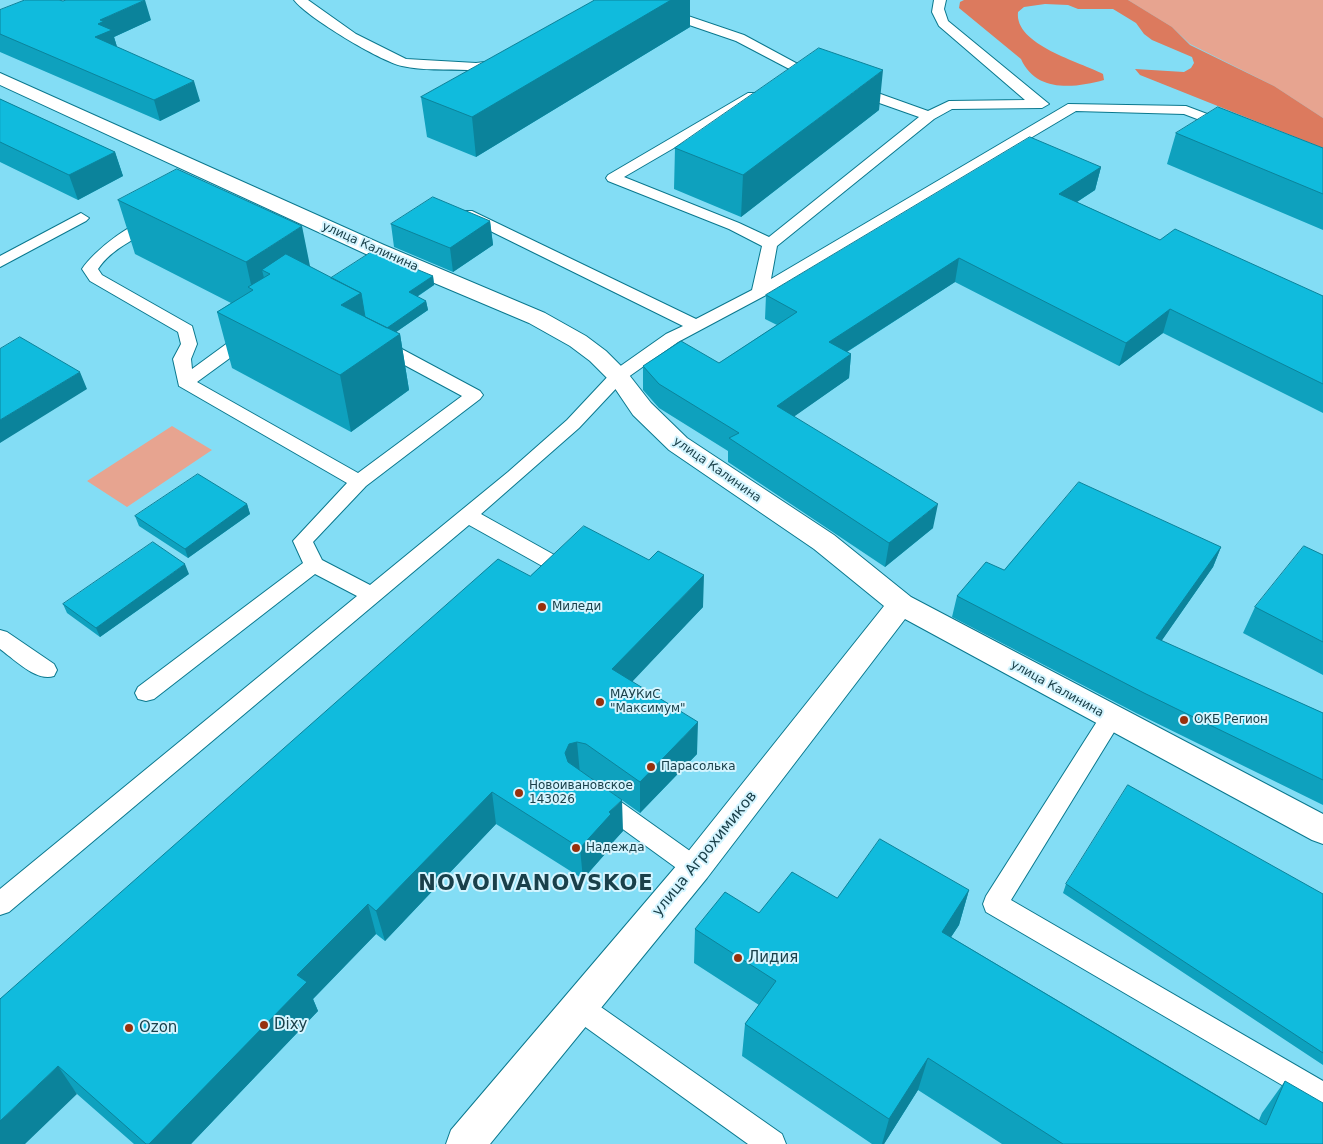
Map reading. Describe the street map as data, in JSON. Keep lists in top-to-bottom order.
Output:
{
  "streets": {
    "street": ["улица Калинина", "улица Агрохимиков"]
  },
  "crossings": [
    ["улица Калинина", "улица Агрохимиков"]
  ],
  "districts": ["NOVOIVANOVSKOE"],
  "places": [
    "Миледи",
    "МАУКиС \"Максимум\"",
    "ОКБ Регион",
    "Парасолька",
    "Новоивановское 143026",
    "Надежда",
    "Лидия",
    "Dixy",
    "Ozon"
  ]
}
